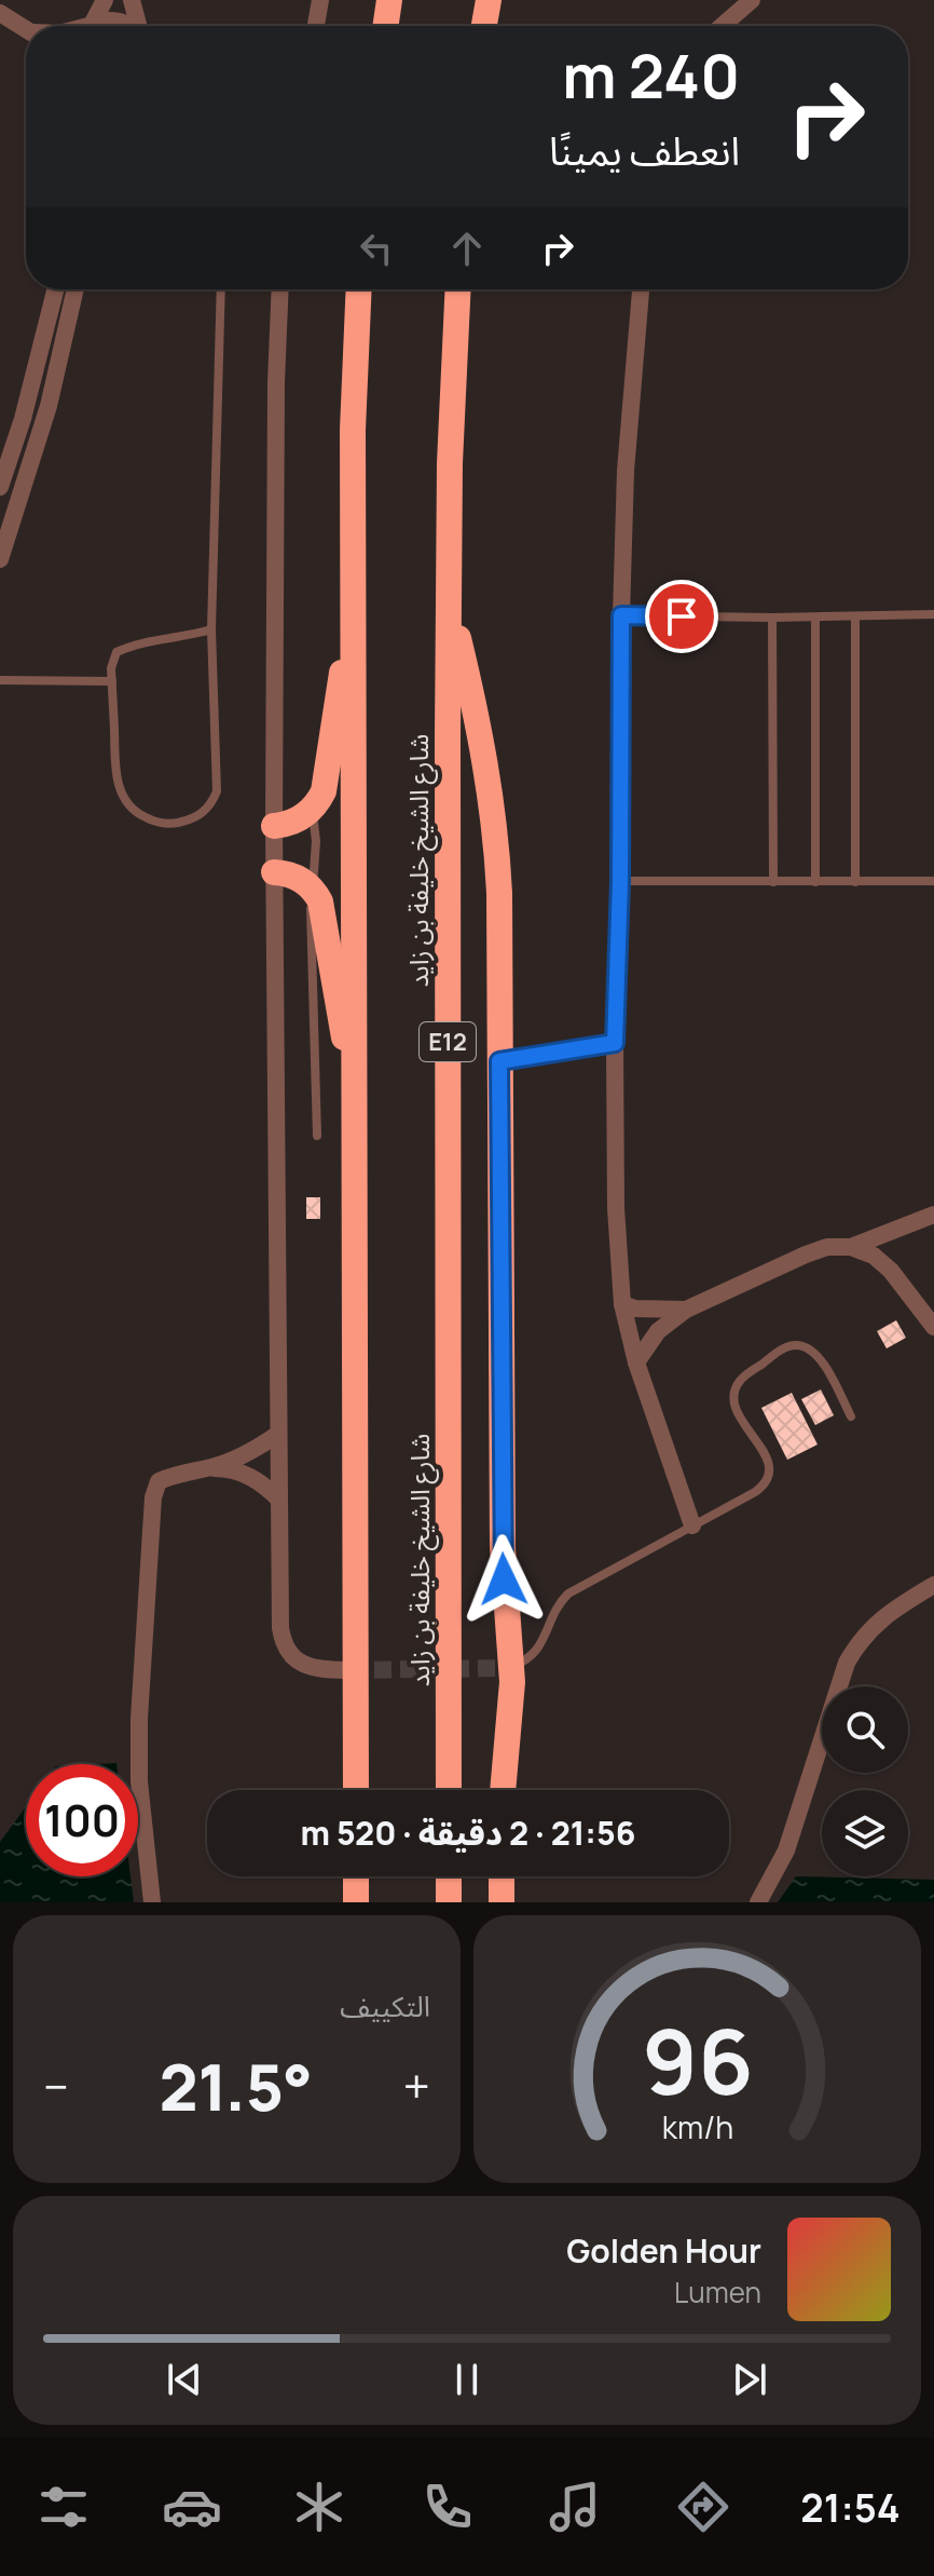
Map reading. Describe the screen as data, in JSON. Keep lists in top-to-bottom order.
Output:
{
  "streets": {
    "highway": ["شارع الشيخ خليفة بن زايد", "E12"]
  },
  "page": {
    "turn": ["240 m", "انعطف يمينًا"],
    "limit": "100",
    "trip": "21:56 · 2 دقيقة · 520 m",
    "tile": "التكييف",
    "heat": ["−", "21.5°", "+"],
    "song": ["Golden Hour", "Lumen"],
    "tabs": "21:54",
    "gauge": ["96", "km/h"]
  }
}
